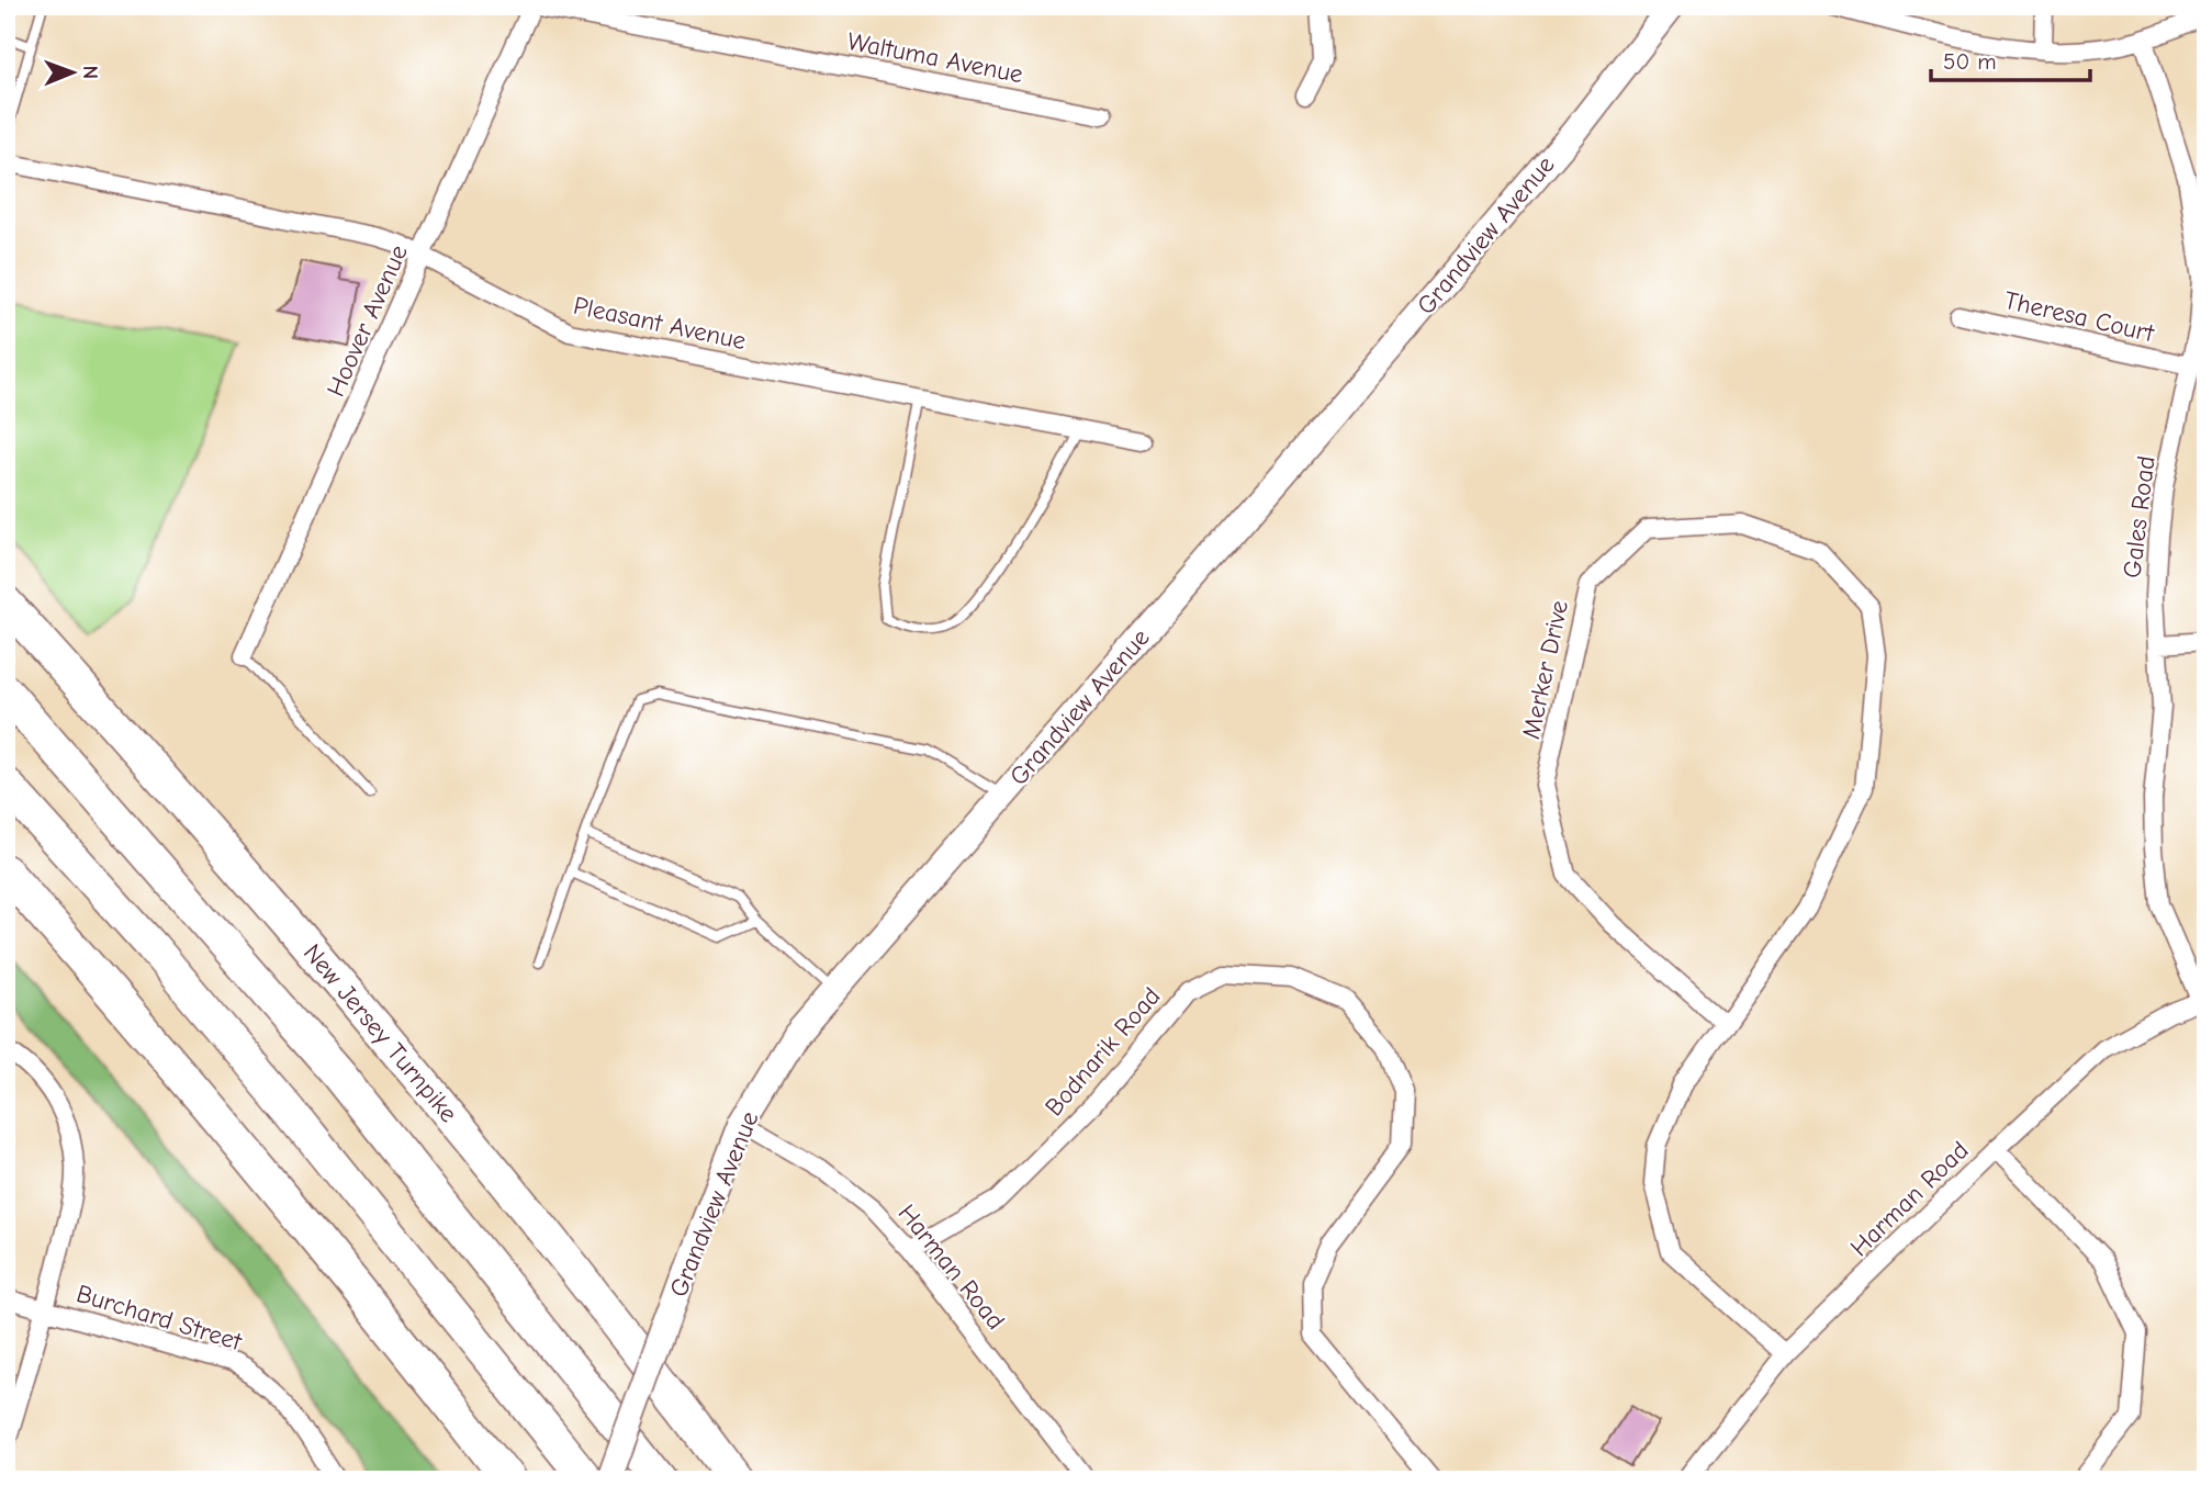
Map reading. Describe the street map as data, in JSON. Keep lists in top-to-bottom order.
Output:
{
  "streets": {
    "highway": ["New Jersey Turnpike"],
    "street": [
      "Waltuma Avenue",
      "Grandview Avenue",
      "Theresa Court",
      "Hoover Avenue",
      "Pleasant Avenue",
      "Gales Road",
      "Merker Drive",
      "Bodnarik Road",
      "Harman Road",
      "Burchard Street"
    ]
  },
  "crossings": [
    ["Waltuma Avenue", "Hoover Avenue"],
    ["Grandview Avenue", "Harman Road"],
    ["Theresa Court", "Gales Road"],
    ["Hoover Avenue", "Pleasant Avenue"],
    ["Gales Road", "Harman Road"],
    ["Merker Drive", "Harman Road"],
    ["Bodnarik Road", "Harman Road"]
  ],
  "scale_bar": "50 m",
  "north": "right"
}
